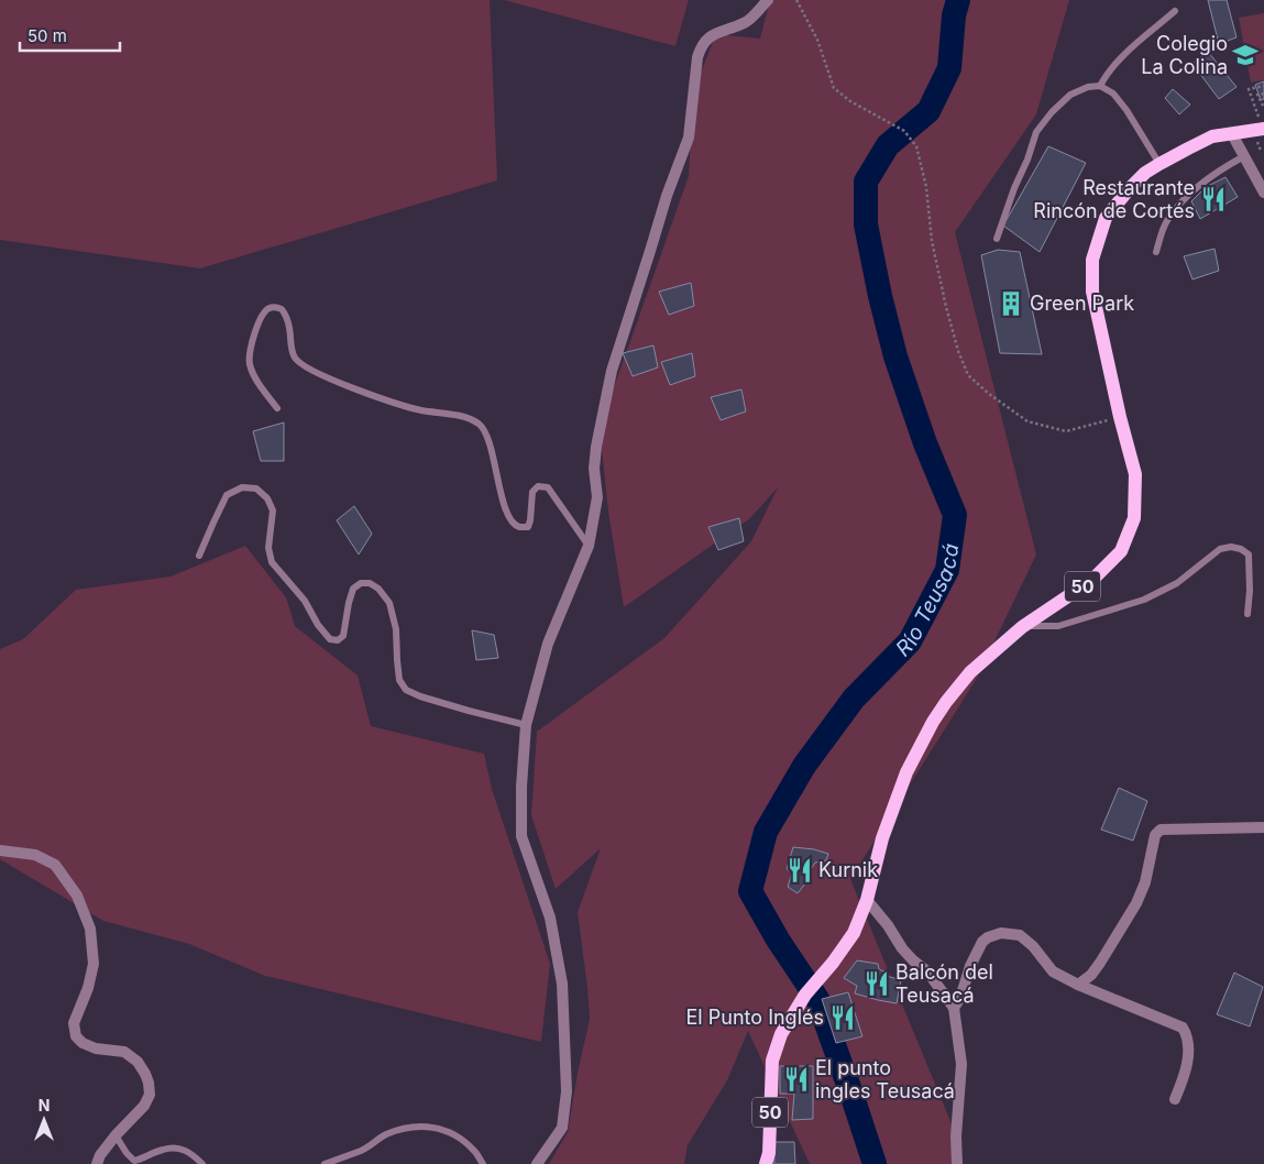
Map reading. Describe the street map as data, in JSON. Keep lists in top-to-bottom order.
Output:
{
  "streets": {
    "main road": ["50"]
  },
  "water": ["Río Teusacá"],
  "places": {
    "school or university": ["Colegio La Colina"],
    "restaurant": [
      "Restaurante Rincón de Cortés",
      "Kurnik",
      "Balcón del Teusacá",
      "El Punto Inglés",
      "El punto ingles Teusacá"
    ],
    "building": ["Green Park"]
  },
  "scale_bar": "50 m",
  "north": "top"
}
